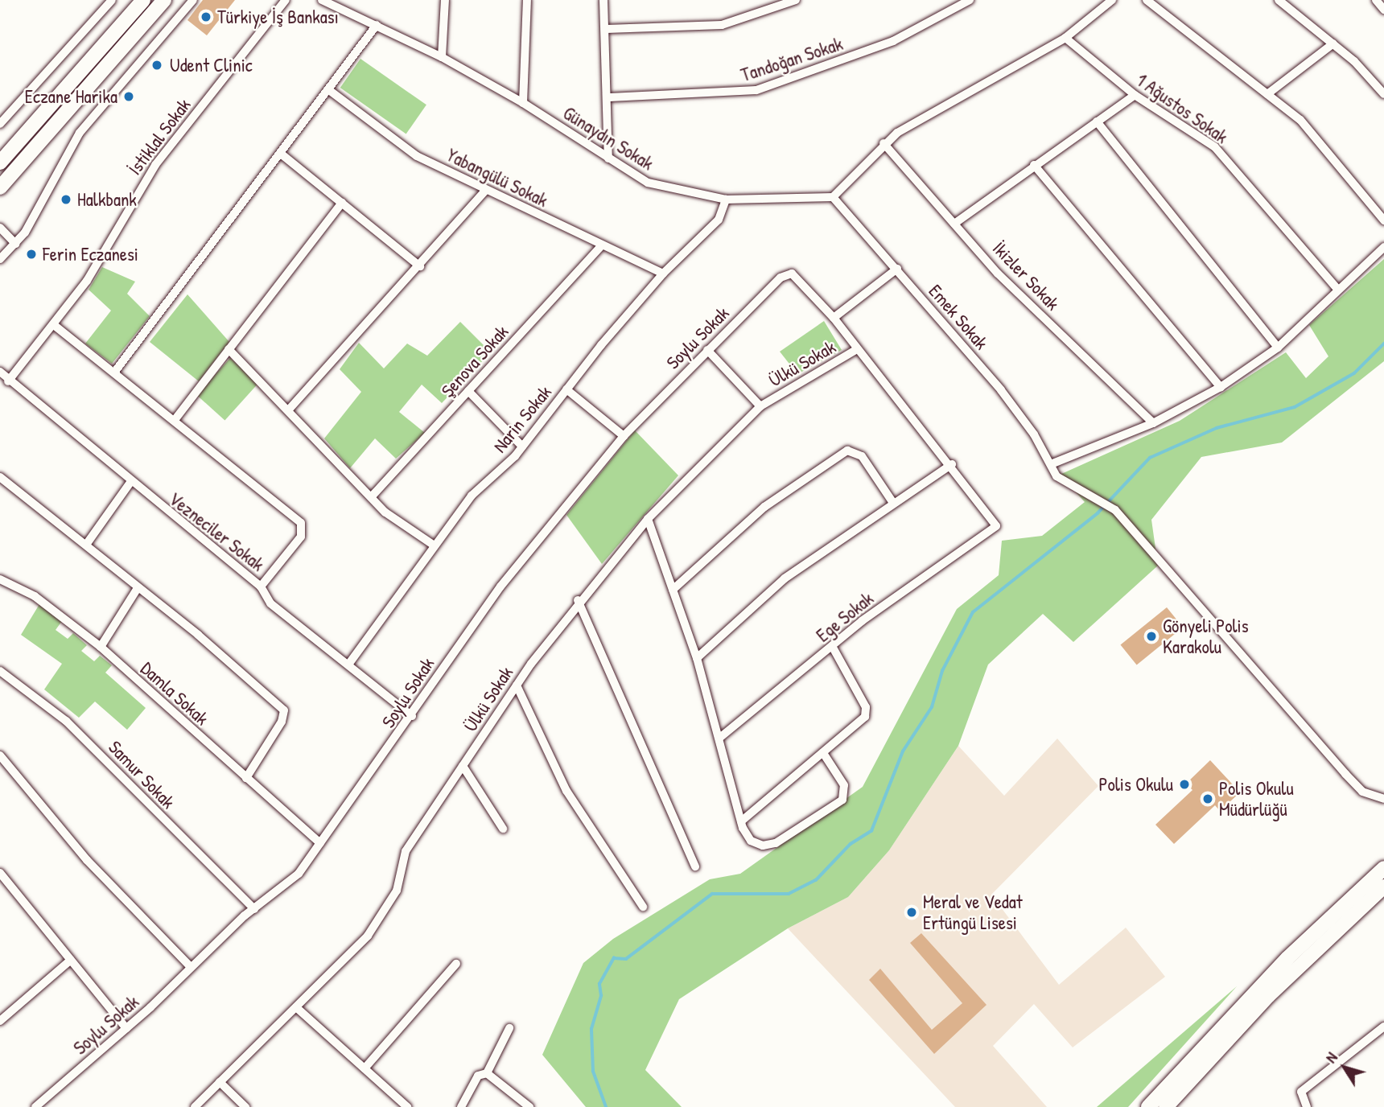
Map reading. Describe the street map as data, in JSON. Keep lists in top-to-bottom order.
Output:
{
  "streets": {
    "street": [
      "Tandoğan Sokak",
      "1 Ağustos Sokak",
      "İstiklal Sokak",
      "Günaydın Sokak",
      "Yabangülü Sokak",
      "İkizler Sokak",
      "Emek Sokak",
      "Soylu Sokak",
      "Şenova Sokak",
      "Ülkü Sokak",
      "Narin Sokak",
      "Vezneciler Sokak",
      "Ege Sokak",
      "Damla Sokak",
      "Samur Sokak"
    ]
  },
  "crossings": [
    ["İstiklal Sokak", "Vezneciler Sokak"],
    ["Günaydın Sokak", "Emek Sokak"],
    ["Günaydın Sokak", "Narin Sokak"],
    ["Yabangülü Sokak", "Şenova Sokak"],
    ["Yabangülü Sokak", "Narin Sokak"],
    ["Soylu Sokak", "Vezneciler Sokak"],
    ["Soylu Sokak", "Damla Sokak"],
    ["Soylu Sokak", "Samur Sokak"],
    ["Narin Sokak", "Vezneciler Sokak"]
  ],
  "places": [
    "Türkiye İş Bankası",
    "Udent Clinic",
    "Eczane Harika",
    "Halkbank",
    "Ferin Eczanesi",
    "Gönyeli Polis Karakolu",
    "Polis Okulu",
    "Polis Okulu Müdürlüğü",
    "Meral ve Vedat Ertüngü Lisesi"
  ],
  "north": "top left"
}
